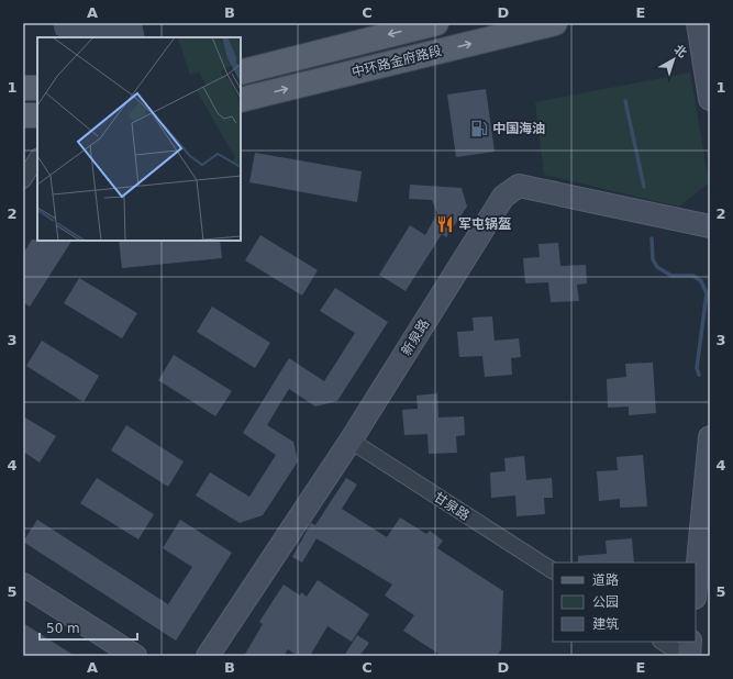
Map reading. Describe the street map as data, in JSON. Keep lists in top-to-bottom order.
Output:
{
  "streets": {
    "main road": ["中环路金府路段"],
    "street": ["新泉路", "甘泉路"]
  },
  "crossings": [
    ["新泉路", "甘泉路"]
  ],
  "places": {
    "fuel station": ["中国海油"],
    "restaurant": ["军屯锅盔"]
  },
  "legend": ["道路", "公园", "建筑"],
  "scale_bar": "50 m",
  "north": "top right",
  "grid": {
    "columns": [
      "A",
      "B",
      "C",
      "D",
      "E"
    ],
    "rows": [
      "1",
      "2",
      "3",
      "4",
      "5"
    ]
  }
}
